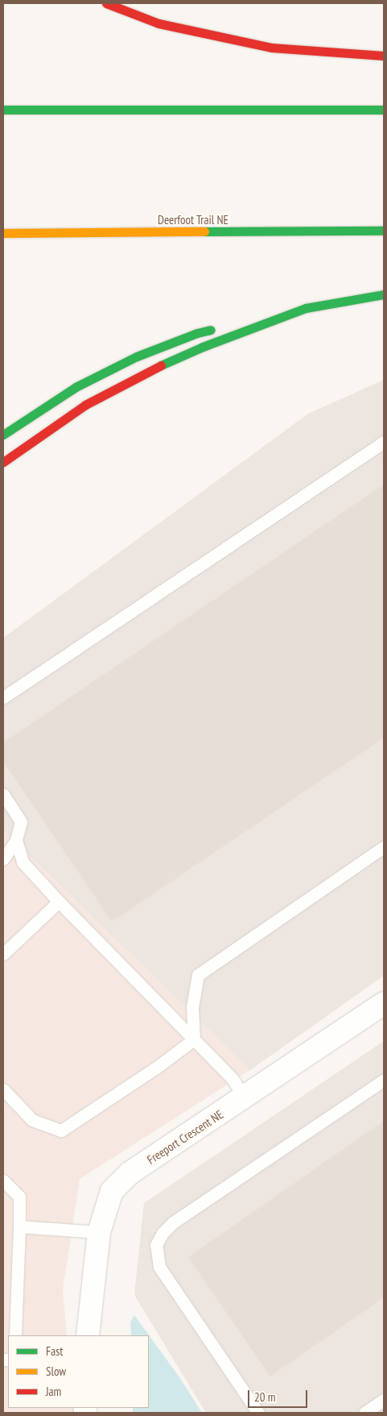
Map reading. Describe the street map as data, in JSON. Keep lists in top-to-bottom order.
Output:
{
  "streets": {
    "highway": ["Deerfoot Trail NE"],
    "street": ["Freeport Crescent NE"]
  },
  "legend": ["Fast", "Slow", "Jam"],
  "scale_bar": "20 m"
}
